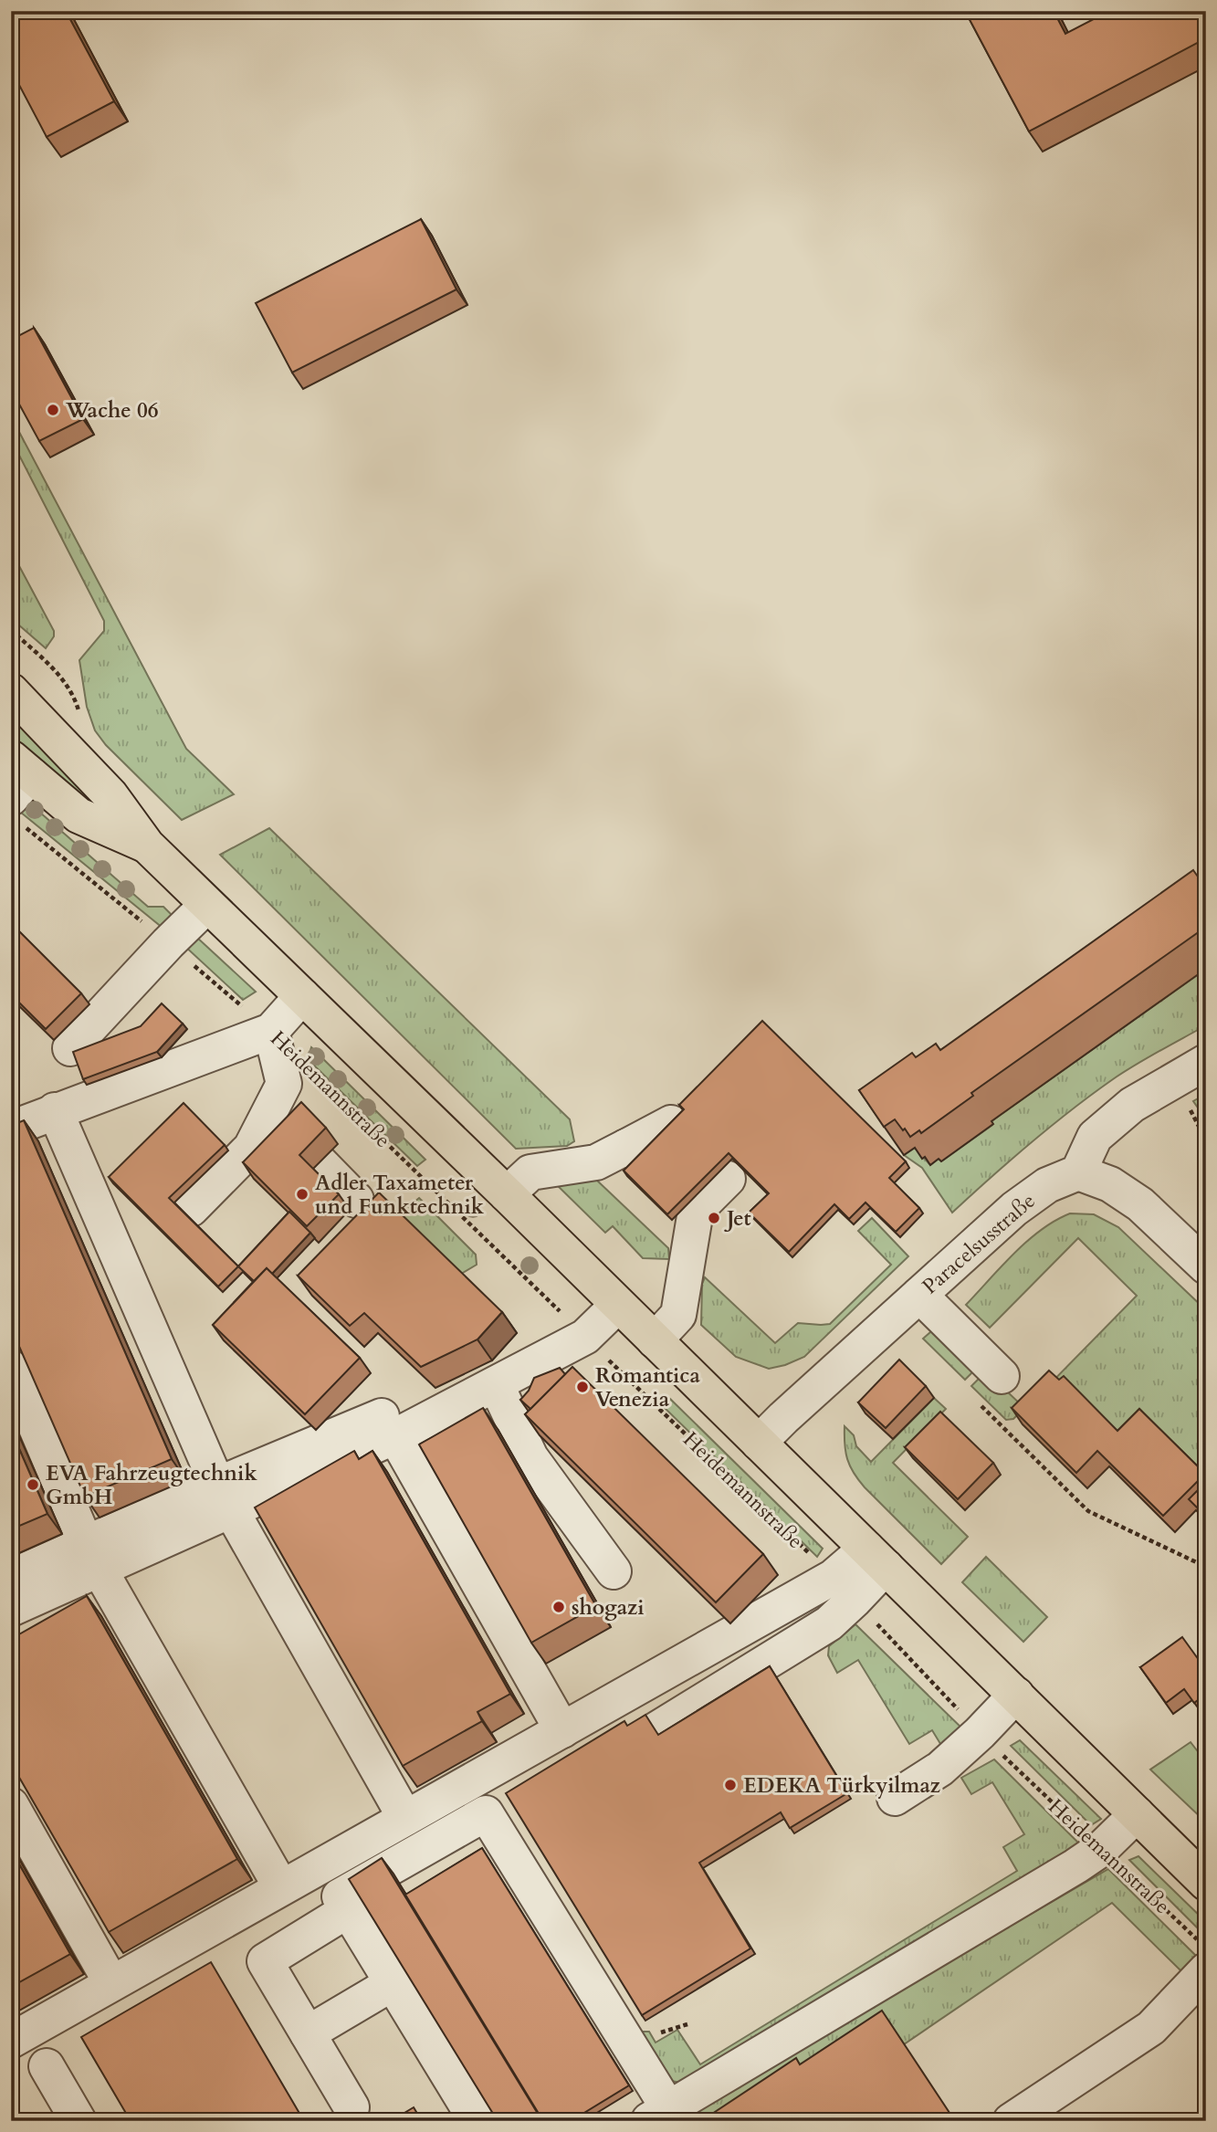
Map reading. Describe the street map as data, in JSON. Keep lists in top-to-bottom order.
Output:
{
  "streets": {
    "street": ["Paracelsusstraße"],
    "path": ["Heidemannstraße"]
  },
  "places": [
    "Wache 06",
    "Adler Taxameter und Funktechnik",
    "Jet",
    "Romantica Venezia",
    "EVA Fahrzeugtechnik GmbH",
    "shogazi",
    "EDEKA Türkyilmaz"
  ]
}
